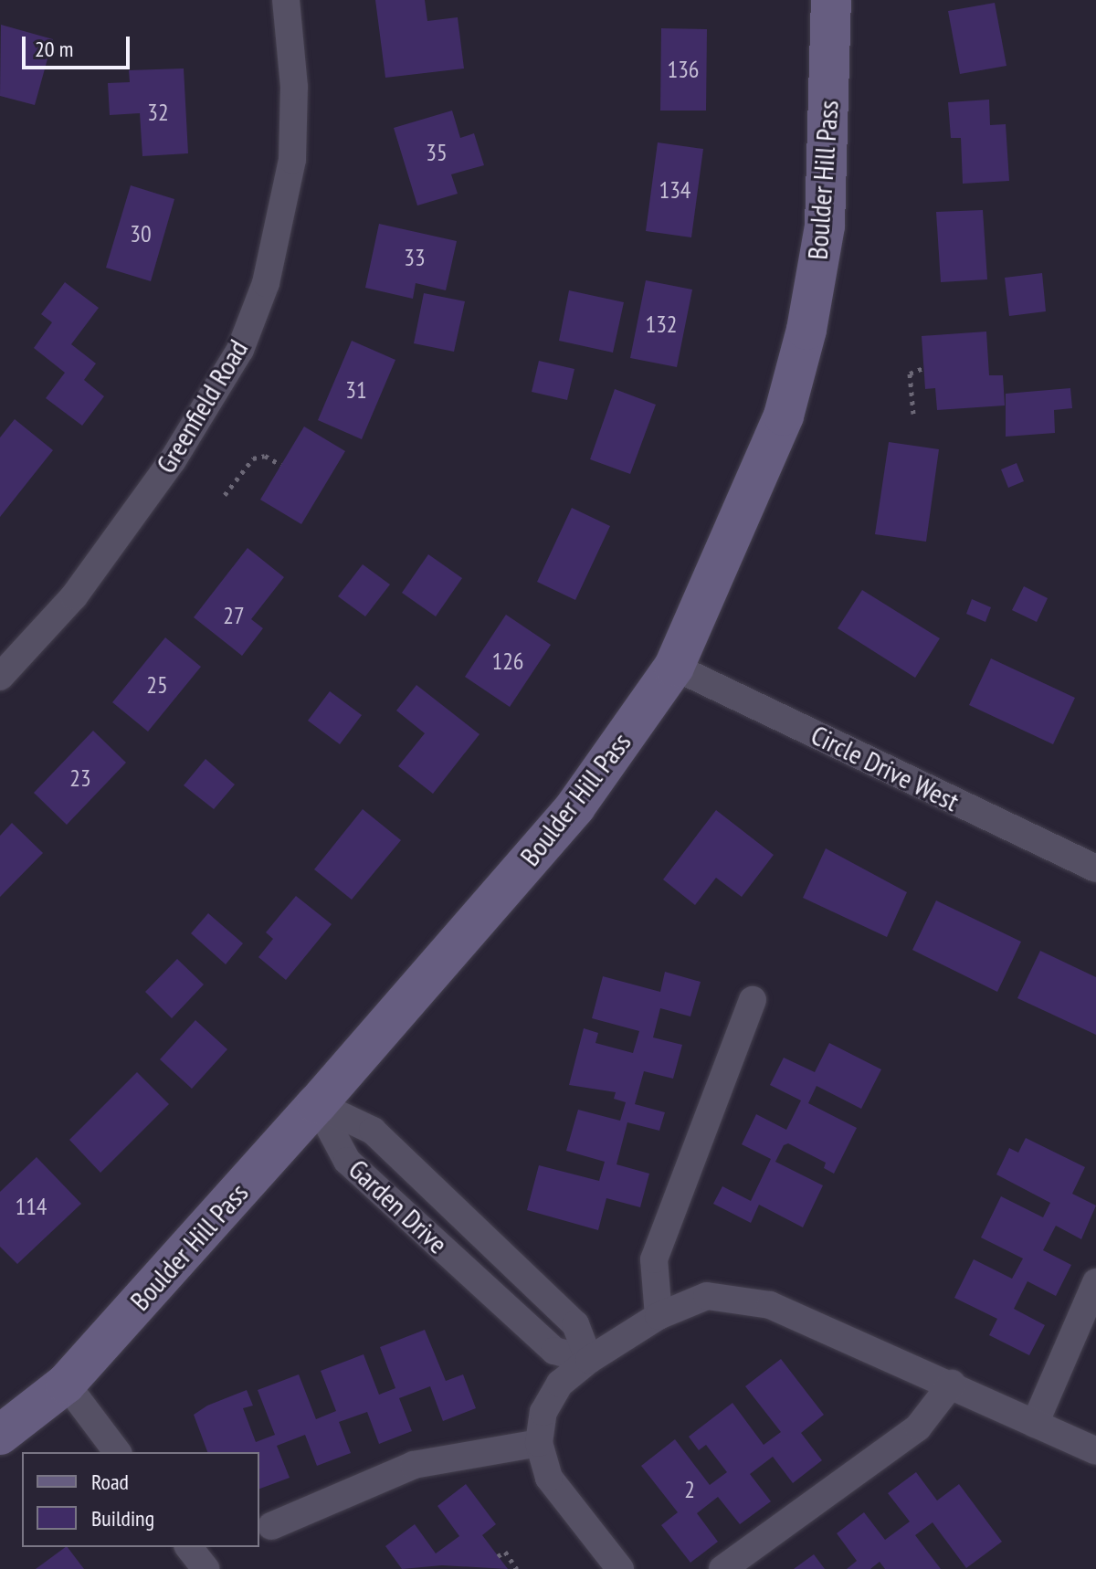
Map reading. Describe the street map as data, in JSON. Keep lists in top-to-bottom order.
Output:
{
  "streets": {
    "street": [
      "Boulder Hill Pass",
      "Greenfield Road",
      "Circle Drive West",
      "Garden Drive"
    ]
  },
  "crossings": [
    ["Boulder Hill Pass", "Circle Drive West"],
    ["Boulder Hill Pass", "Garden Drive"]
  ],
  "house_numbers": [
    "136",
    "32",
    "35",
    "134",
    "30",
    "33",
    "132",
    "31",
    "27",
    "126",
    "25",
    "23",
    "114",
    "2"
  ],
  "legend": ["Road", "Building"],
  "scale_bar": "20 m"
}
